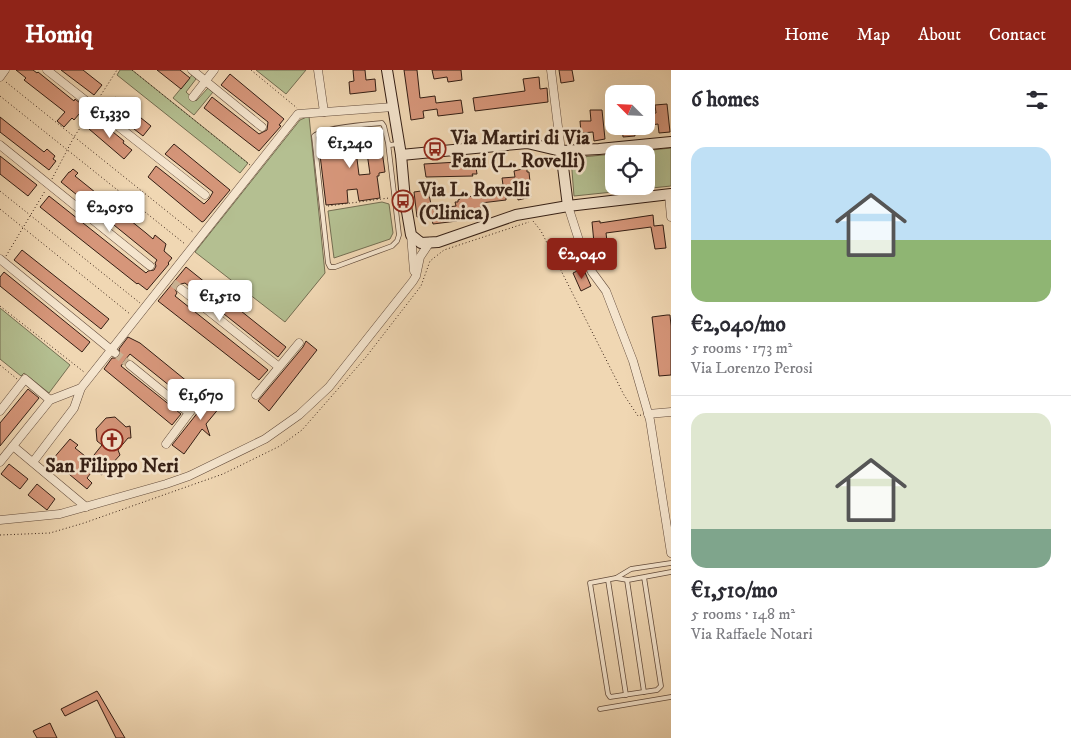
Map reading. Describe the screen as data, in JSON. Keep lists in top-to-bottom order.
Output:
{
  "places": {
    "bus stop": ["Via Martiri di Via Fani (L. Rovelli)", "Via L. Rovelli (Clinica)"],
    "church": ["San Filippo Neri"]
  },
  "north": "top left",
  "page": {
    "header": "Homiq",
    "nav": [
      "Home",
      "Map",
      "About",
      "Contact"
    ],
    "heading": "6 homes",
    "price": [
      "€1,330",
      "€1,240",
      "€2,050",
      "€2,040",
      "€1,510",
      "€1,670"
    ],
    "list": [
      {
        "name": "€2,040/mo",
        "note": "5 rooms · 173 m² · Via Lorenzo Perosi"
      },
      {
        "name": "€1,510/mo",
        "note": "5 rooms · 148 m² · Via Raffaele Notari"
      }
    ]
  }
}
